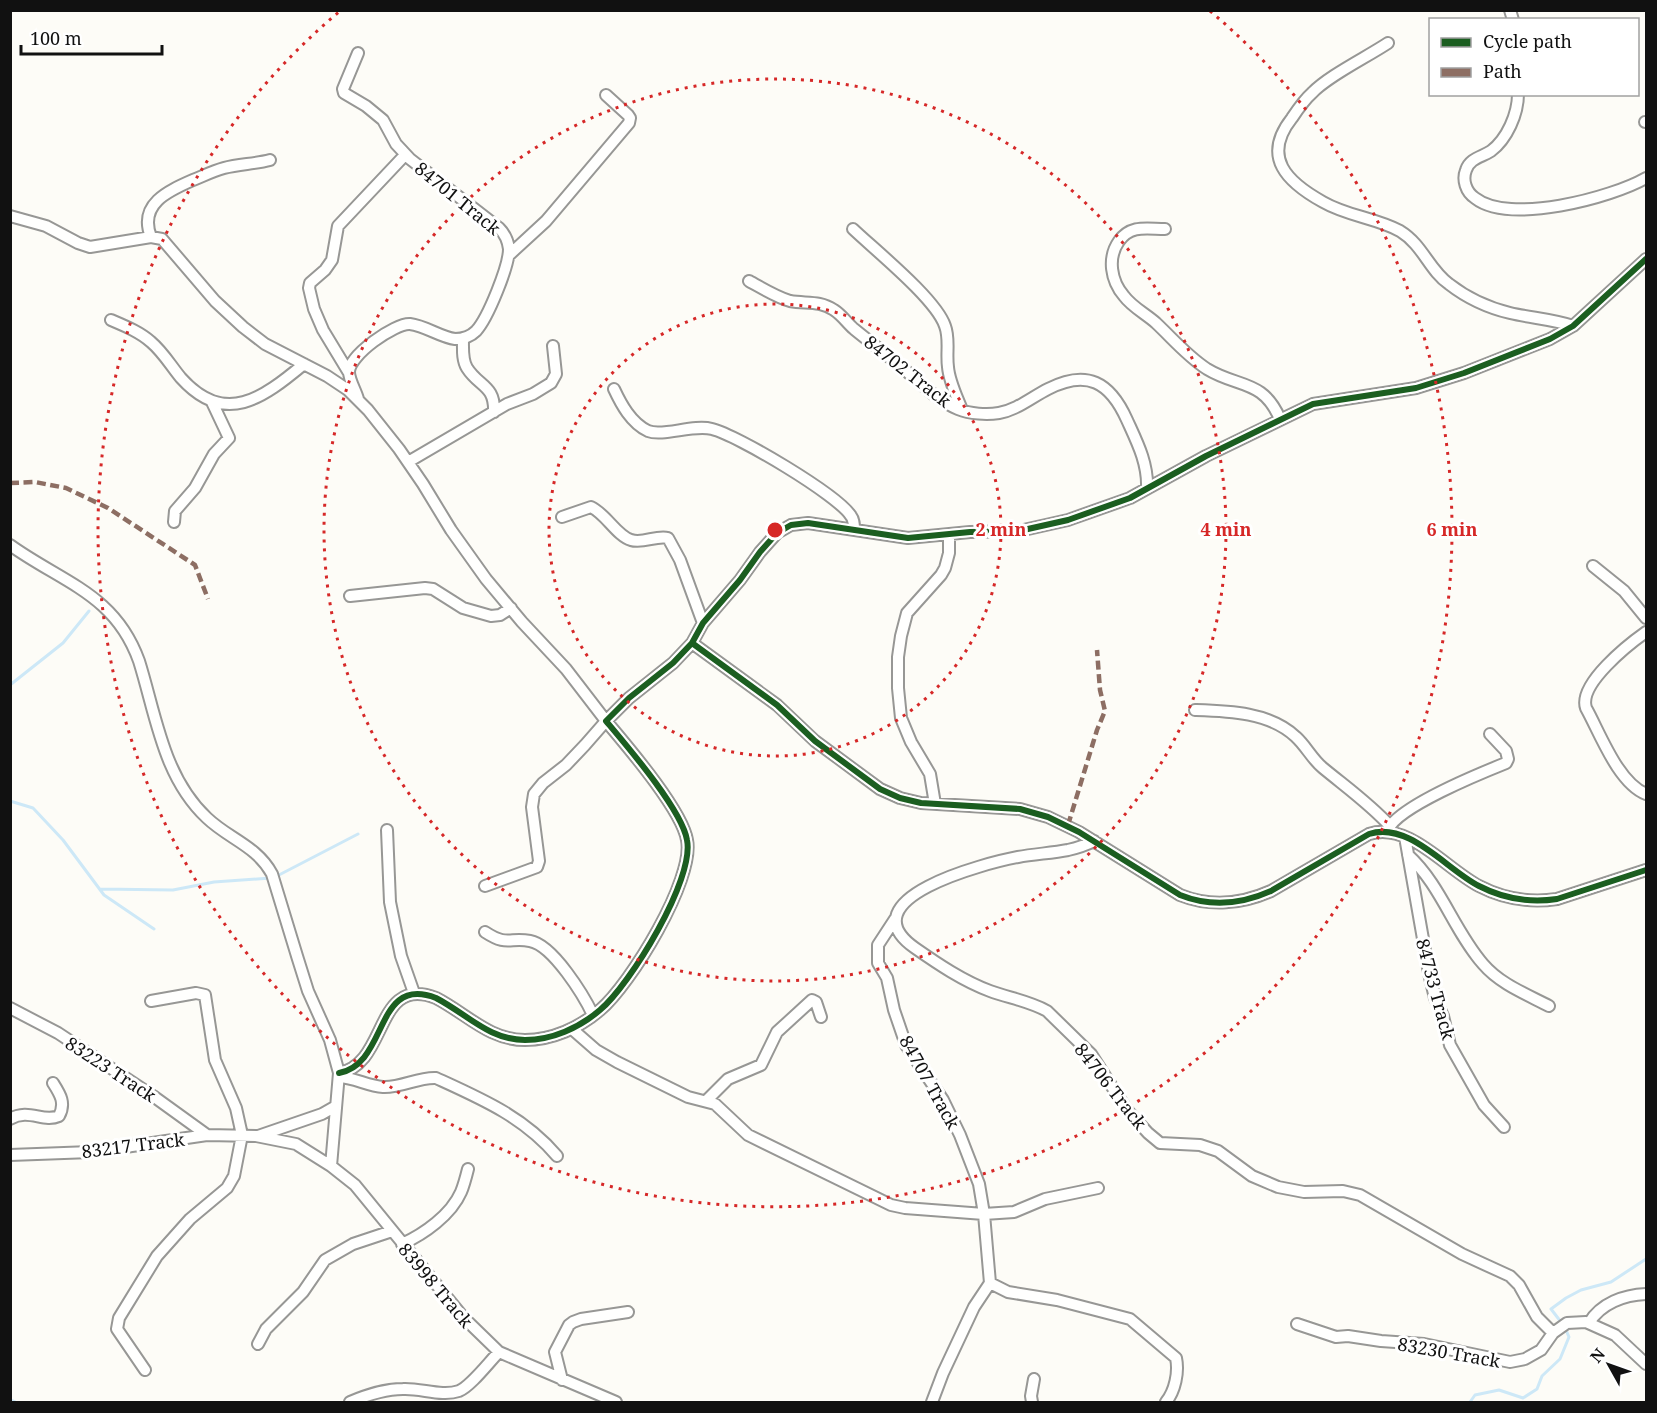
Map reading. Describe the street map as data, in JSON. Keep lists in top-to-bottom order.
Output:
{
  "streets": {
    "street": [
      "84701 Track",
      "84702 Track",
      "84733 Track",
      "83223 Track",
      "84707 Track",
      "84706 Track",
      "83217 Track",
      "83998 Track",
      "83230 Track"
    ]
  },
  "crossings": [
    ["83223 Track", "83217 Track"],
    ["84707 Track", "84706 Track"],
    ["84706 Track", "83230 Track"],
    ["83217 Track", "83998 Track"]
  ],
  "legend": ["Cycle path", "Path"],
  "scale_bar": "100 m",
  "north": "top left",
  "rings": ["2 min", "4 min", "6 min"]
}
